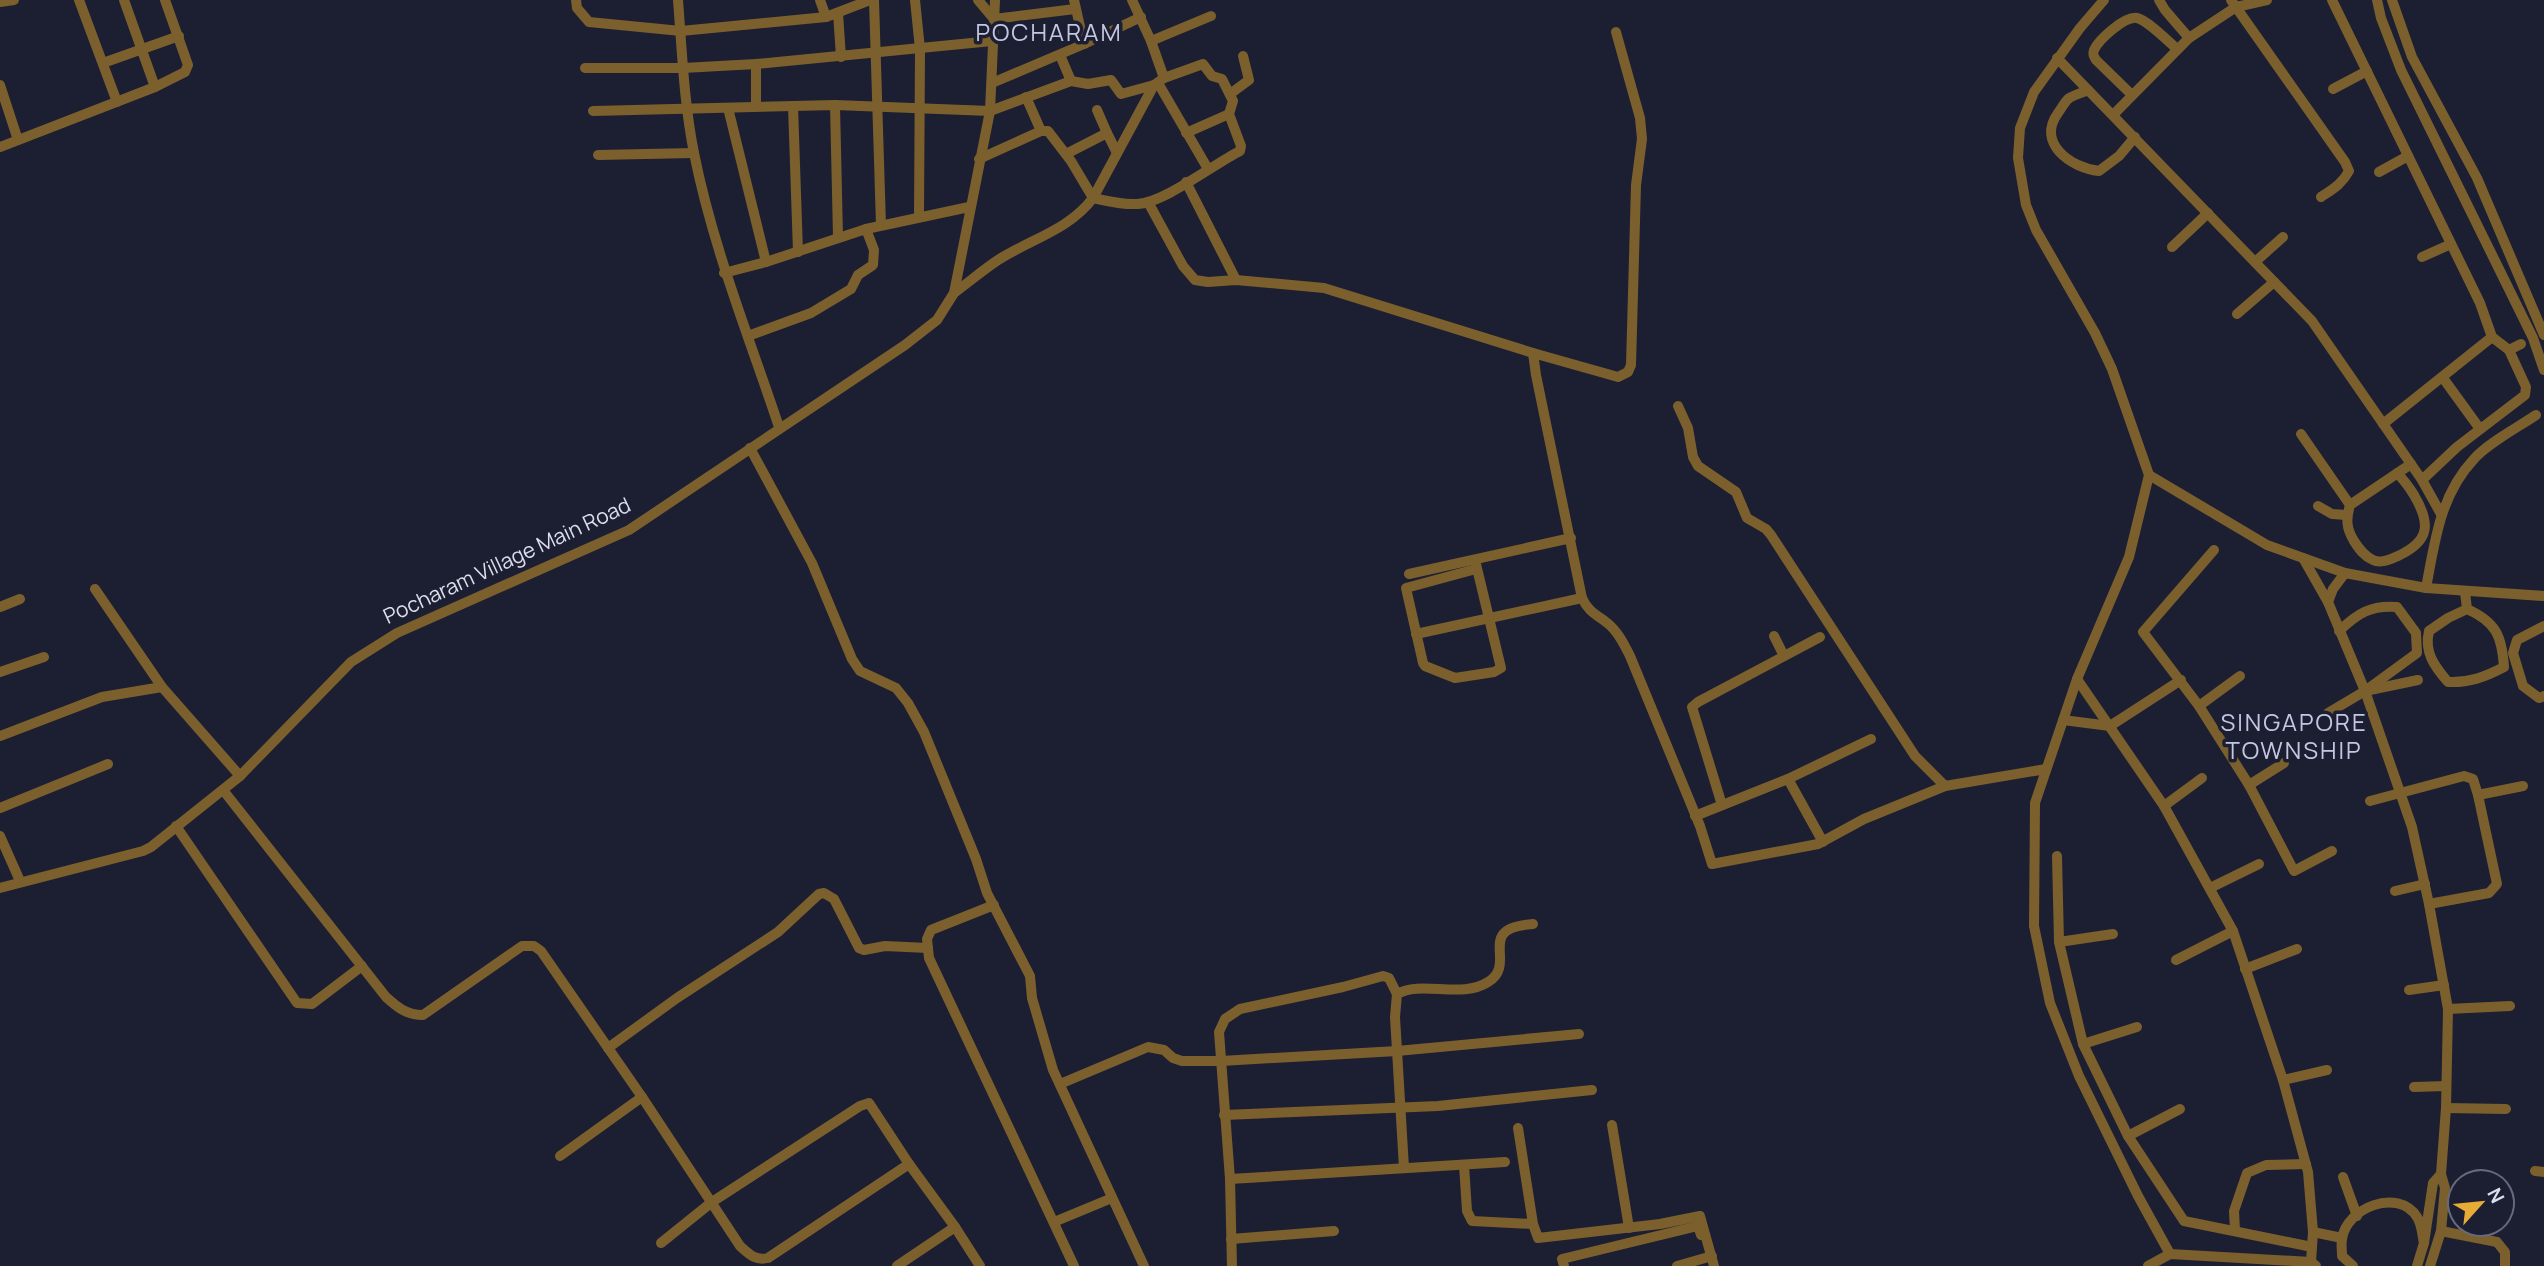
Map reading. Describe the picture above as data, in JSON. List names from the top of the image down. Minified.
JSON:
{"streets":{"street":["Pocharam Village Main Road"]},"districts":["POCHARAM","SINGAPORE TOWNSHIP"],"north":"top right"}
